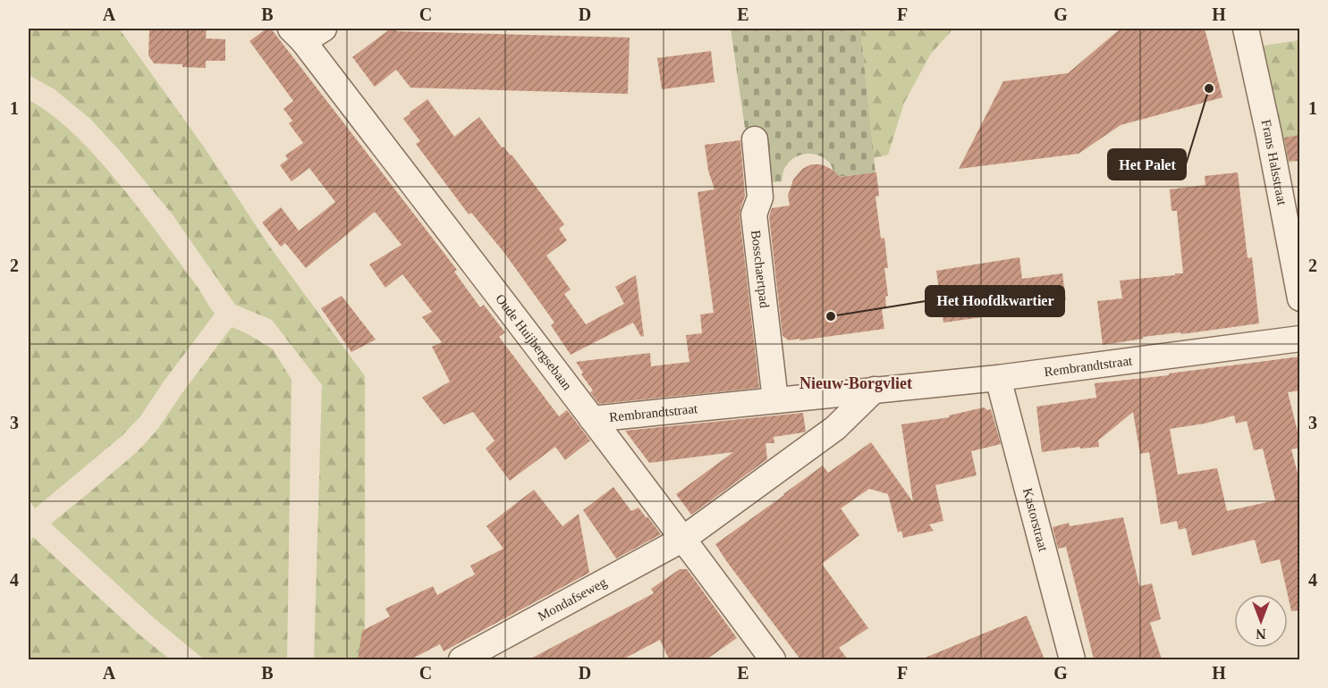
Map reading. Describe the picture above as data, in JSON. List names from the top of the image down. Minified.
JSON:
{"streets":{"street":["Frans Halsstraat","Bosschaertpad","Oude Huijbergsebaan","Rembrandtstraat","Kastorstraat","Mondafseweg"]},"crossings":[["Bosschaertpad","Rembrandtstraat"],["Oude Huijbergsebaan","Rembrandtstraat"],["Oude Huijbergsebaan","Mondafseweg"],["Rembrandtstraat","Kastorstraat"]],"districts":["Nieuw-Borgvliet"],"places":["Het Palet","Het Hoofdkwartier"],"north":"bottom","grid":{"columns":["A","B","C","D","E","F","G","H"],"rows":["1","2","3","4"]}}
